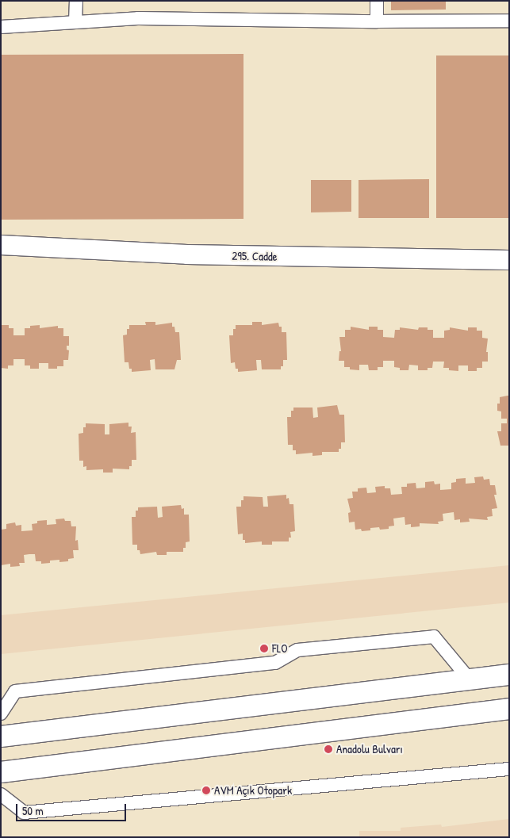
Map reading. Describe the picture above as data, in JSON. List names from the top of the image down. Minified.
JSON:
{"streets":{"street":["295. Cadde"]},"places":["FLO","Anadolu Bulvarı","AVM Açık Otopark"],"scale_bar":"50 m"}
